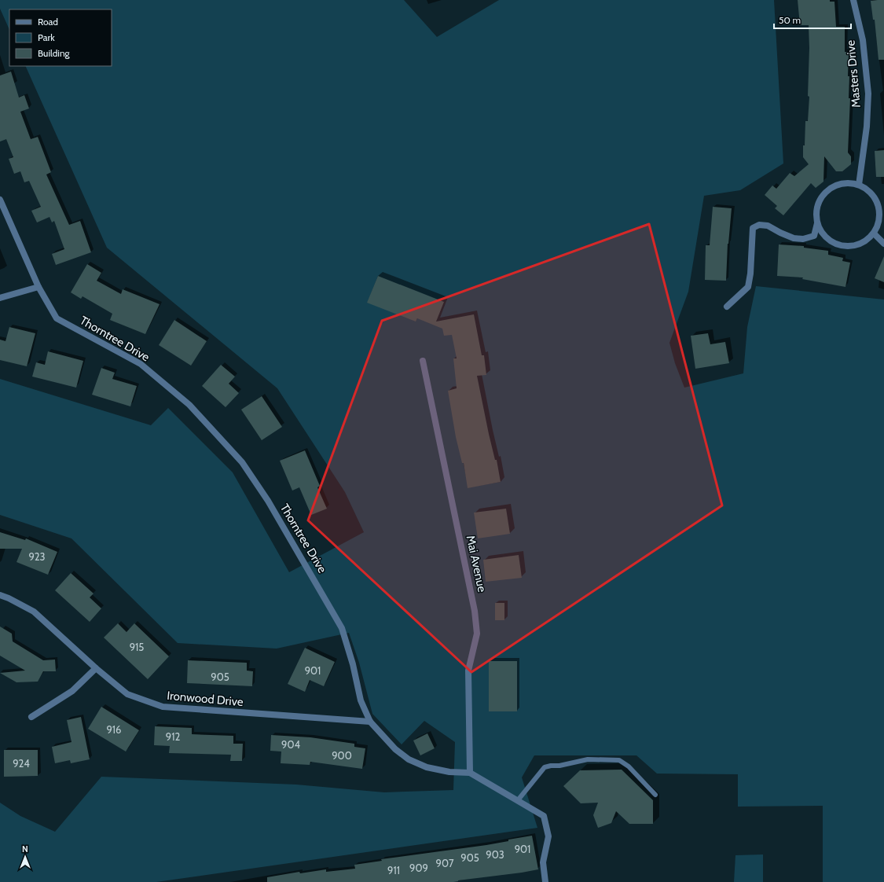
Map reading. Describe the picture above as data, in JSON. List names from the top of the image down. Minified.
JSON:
{"streets":{"street":["Masters Drive","Thorntree Drive","Mai Avenue","Ironwood Drive"]},"crossings":[["Thorntree Drive","Mai Avenue"],["Thorntree Drive","Ironwood Drive"]],"house_numbers":["923","915","901","905","916","912","904","900","924","901","903","905","907","909","911"],"legend":["Road","Park","Building"],"scale_bar":"50 m","north":"top"}
